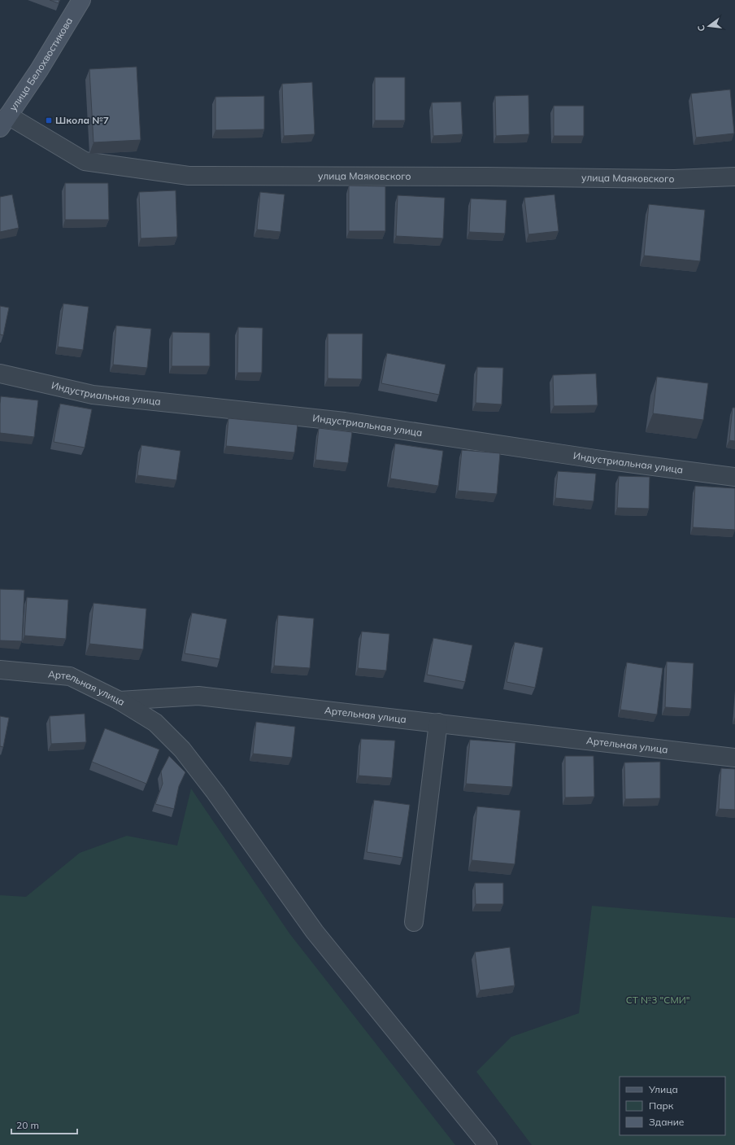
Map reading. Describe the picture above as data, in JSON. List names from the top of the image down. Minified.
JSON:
{"streets":{"main road":["улица Белохвостикова"],"street":["улица Маяковского","Индустриальная улица","Артельная улица"]},"crossings":[["улица Белохвостикова","улица Маяковского"]],"parks":["СТ №3 \"СМИ\""],"places":{"transit":["Школа №7"]},"legend":["Улица","Парк","Здание"],"scale_bar":"20 m","north":"left"}
